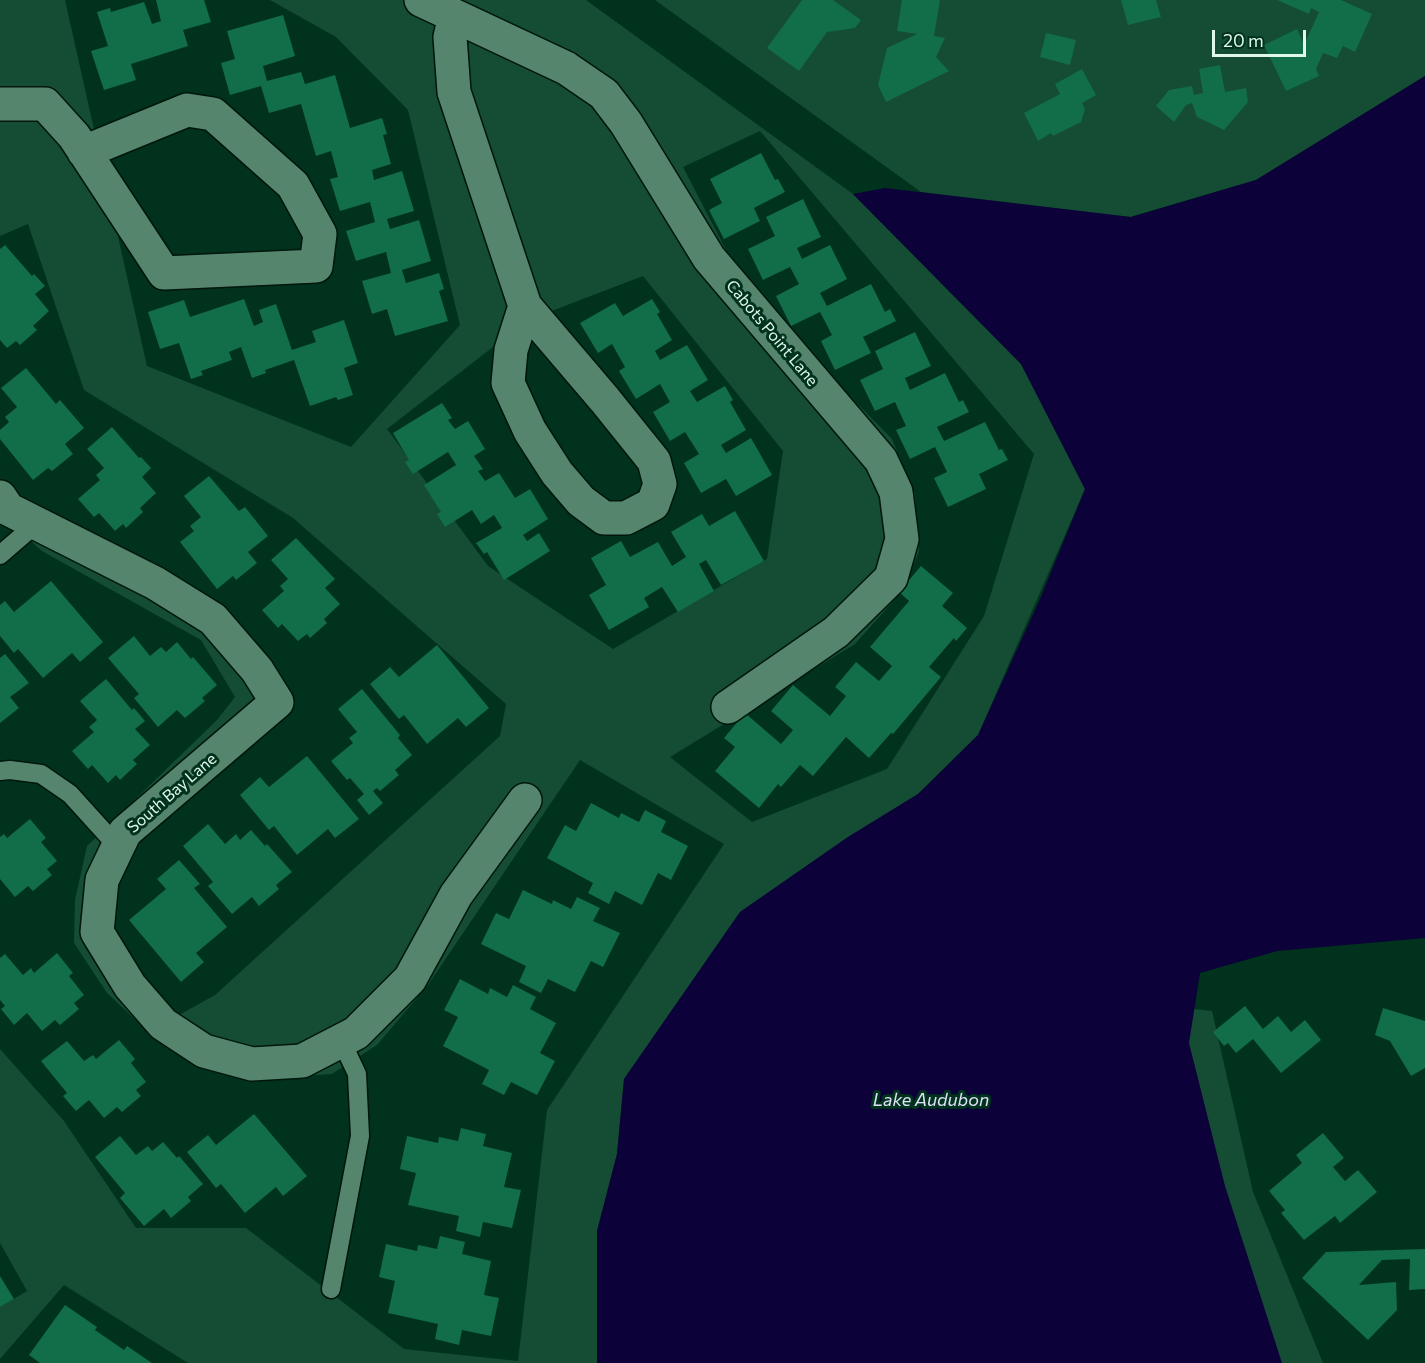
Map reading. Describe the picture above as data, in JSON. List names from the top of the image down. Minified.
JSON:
{"streets":{"street":["Cabots Point Lane","South Bay Lane"]},"water":["Lake Audubon"],"scale_bar":"20 m"}
